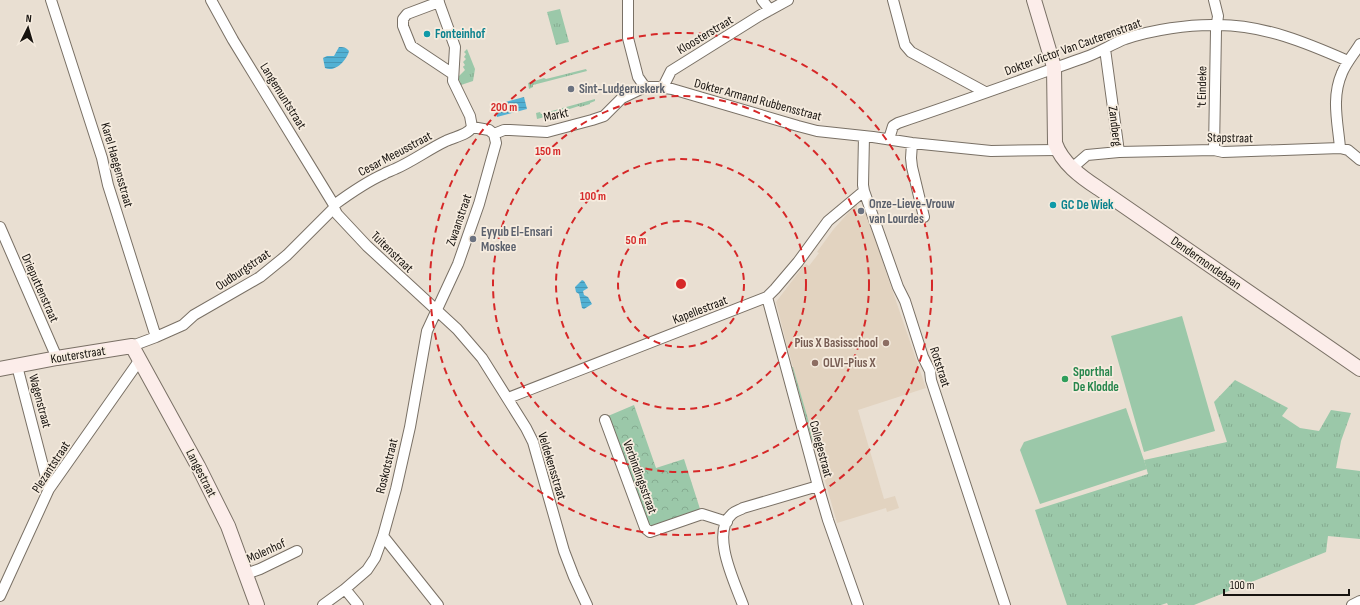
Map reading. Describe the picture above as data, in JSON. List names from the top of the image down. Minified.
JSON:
{"streets":{"street":["Kloosterstraat","Dokter Victor Van Cauterenstraat","'t Eindeke","Langemuntstraat","Dokter Armand Rubbensstraat","Markt","Zandberg","Stapstraat","Cesar Meeusstraat","Karel Haegensstraat","Zwaanstraat","Tuitenstraat","Dendermondebaan","Oudburgstraat","Drieputtenstraat","Kapellestraat","Kouterstraat","Rotstraat","Wagenstraat","Collegestraat","Roskotstraat","Veldekensstraat","Plezantstraat","Langestraat","Verbindingsstraat","Molenhof"]},"crossings":[["Kloosterstraat","Dokter Armand Rubbensstraat"],["Dokter Victor Van Cauterenstraat","'t Eindeke"],["Dokter Victor Van Cauterenstraat","Dokter Armand Rubbensstraat"],["Dokter Victor Van Cauterenstraat","Zandberg"],["'t Eindeke","Stapstraat"],["Langemuntstraat","Cesar Meeusstraat"],["Langemuntstraat","Tuitenstraat"],["Langemuntstraat","Oudburgstraat"],["Dokter Armand Rubbensstraat","Markt"],["Dokter Armand Rubbensstraat","Dendermondebaan"],["Dokter Armand Rubbensstraat","Rotstraat"],["Markt","Zwaanstraat"],["Zandberg","Stapstraat"],["Zandberg","Dendermondebaan"],["Cesar Meeusstraat","Tuitenstraat"],["Cesar Meeusstraat","Oudburgstraat"],["Karel Haegensstraat","Oudburgstraat"],["Karel Haegensstraat","Kouterstraat"],["Zwaanstraat","Tuitenstraat"],["Zwaanstraat","Roskotstraat"],["Zwaanstraat","Veldekensstraat"],["Tuitenstraat","Oudburgstraat"],["Tuitenstraat","Roskotstraat"],["Tuitenstraat","Veldekensstraat"],["Oudburgstraat","Kouterstraat"],["Drieputtenstraat","Kouterstraat"],["Kapellestraat","Rotstraat"],["Kapellestraat","Collegestraat"],["Kapellestraat","Veldekensstraat"],["Kouterstraat","Wagenstraat"],["Kouterstraat","Langestraat"],["Wagenstraat","Plezantstraat"],["Roskotstraat","Veldekensstraat"],["Plezantstraat","Langestraat"],["Langestraat","Molenhof"]],"places":["Fonteinhof","Sint-Ludgeruskerk","GC De Wiek","Onze-Lieve-Vrouw van Lourdes","Eyyub El-Ensari Moskee","Pius X Basisschool","OLVI-Pius X","Sporthal De Klodde"],"scale_bar":"100 m","north":"top","rings":["200 m","150 m","100 m","50 m"]}
